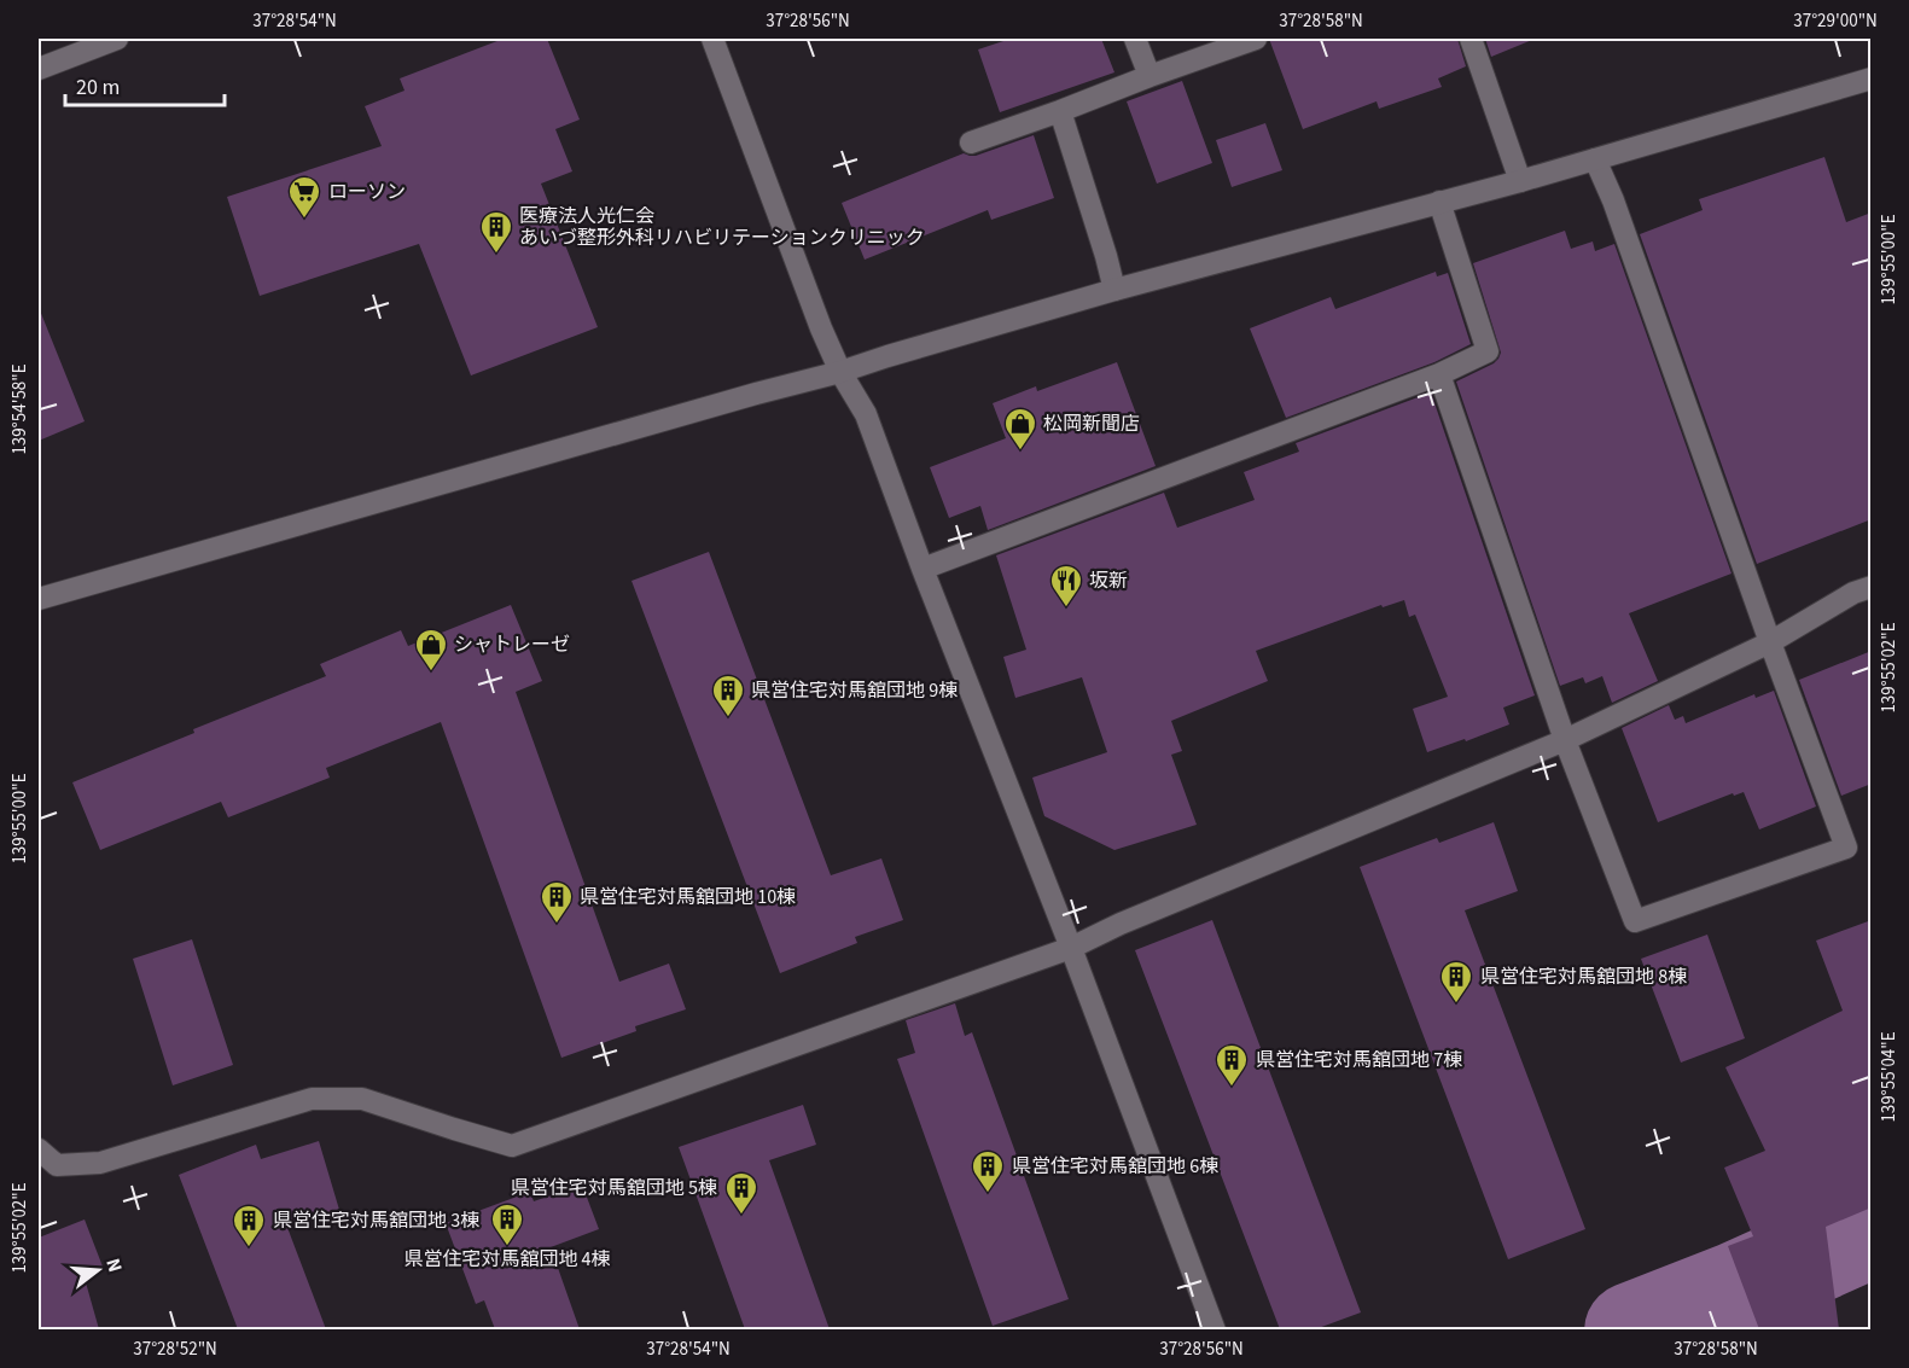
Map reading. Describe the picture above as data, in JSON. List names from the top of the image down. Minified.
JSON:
{"places":{"supermarket":["ローソン"],"building":["医療法人光仁会 あいづ整形外科リハビリテーションクリニック","県営住宅対馬舘団地 9棟","県営住宅対馬舘団地 10棟","県営住宅対馬舘団地 8棟","県営住宅対馬舘団地 7棟","県営住宅対馬舘団地 6棟","県営住宅対馬舘団地 5棟","県営住宅対馬舘団地 4棟","県営住宅対馬舘団地 3棟"],"shop":["松岡新聞店","シャトレーゼ"],"restaurant":["坂新"]},"scale_bar":"20 m","north":"right","coordinates":["37°28'54\"N","37°28'56\"N","37°28'58\"N","37°29'00\"N","139°55'00\"E","139°54'58\"E","139°55'02\"E","139°55'04\"E","37°28'52\"N"]}
